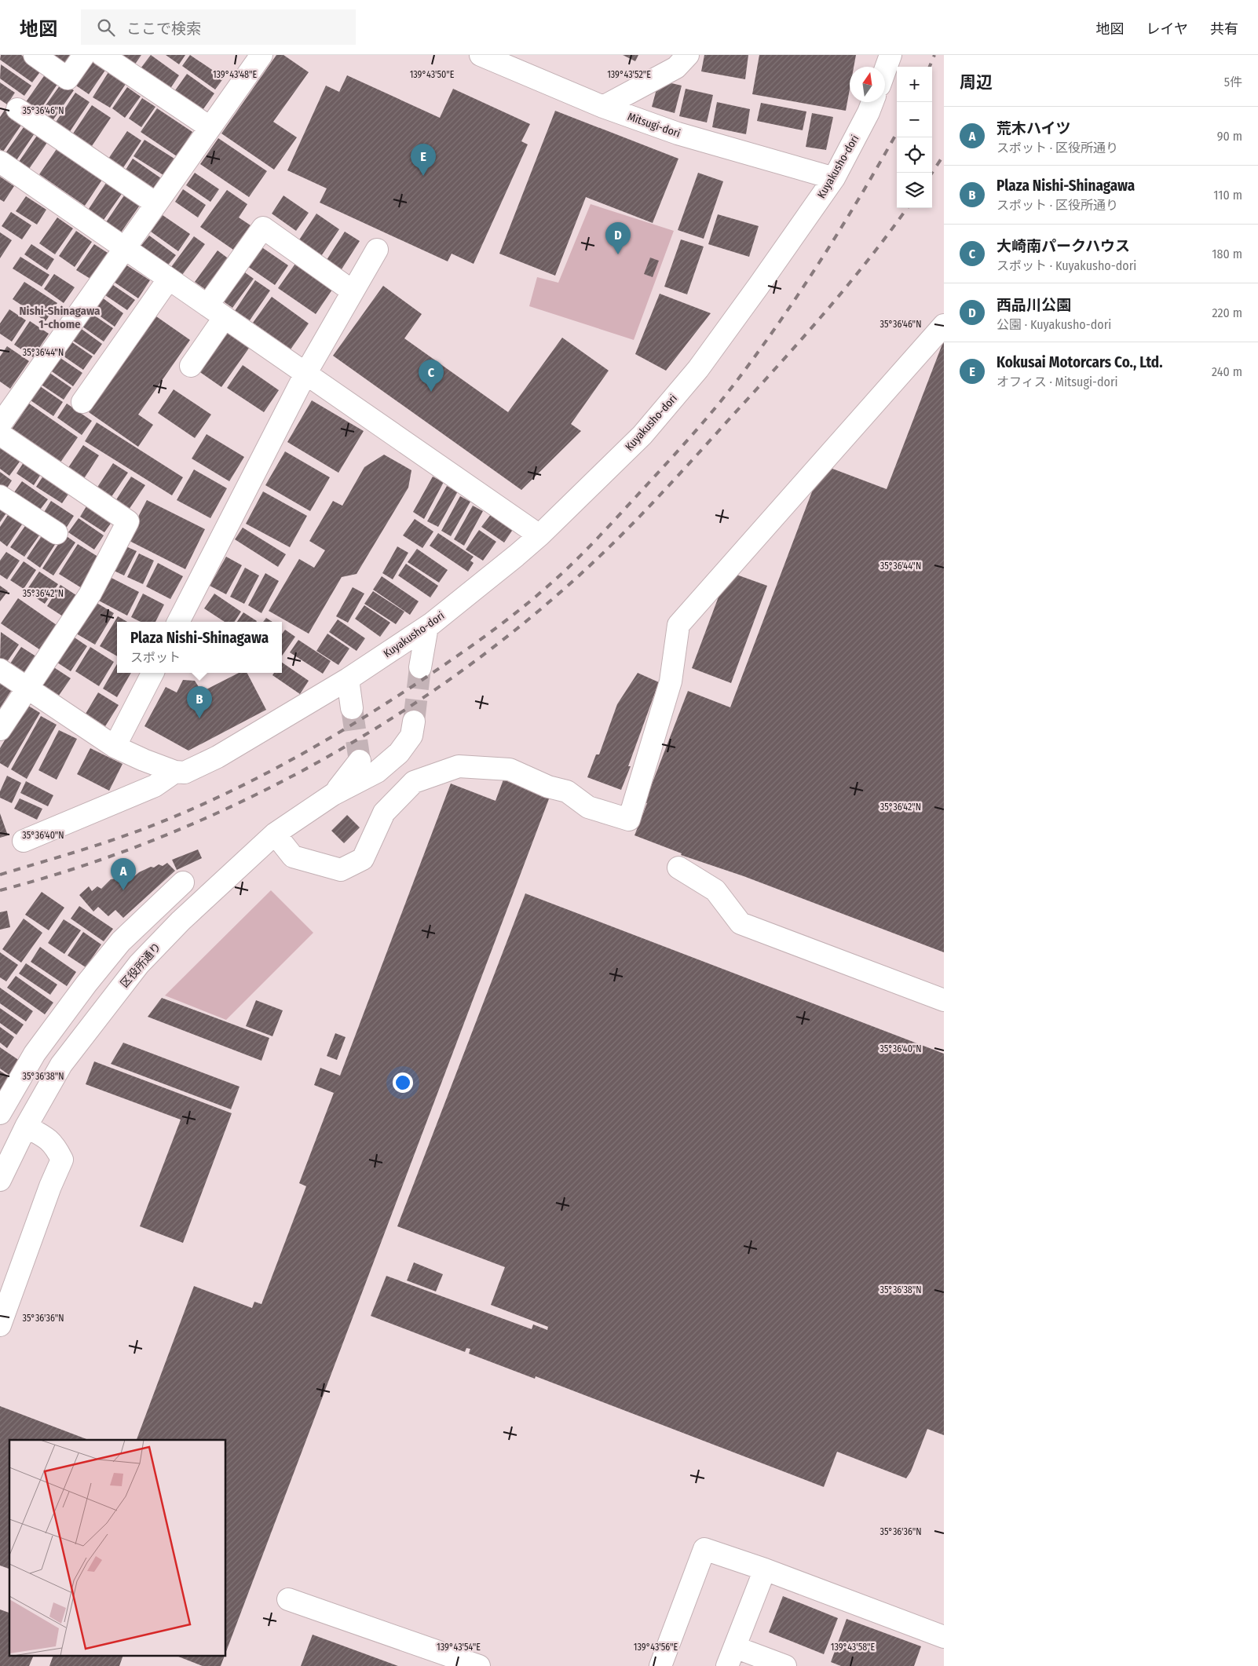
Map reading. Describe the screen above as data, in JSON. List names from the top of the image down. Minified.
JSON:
{"streets":{"street":["Mitsugi-dori","Kuyakusho-dori","区役所通り"]},"crossings":[["Mitsugi-dori","Kuyakusho-dori"]],"districts":["Nishi-Shinagawa 1-chome"],"north":"top","page":{"header":"地図","search":"ここで検索","nav":["地図","レイヤ","共有"],"heading":["周辺","5件"],"map_buttons":["+","−"],"list":[{"mark":"A","name":"荒木ハイツ","note":"スポット · 区役所通り","value":"90 m"},{"mark":"B","name":"Plaza Nishi-Shinagawa","note":"スポット · 区役所通り","value":"110 m"},{"mark":"C","name":"大崎南パークハウス","note":"スポット · Kuyakusho-dori","value":"180 m"},{"mark":"D","name":"西品川公園","note":"公園 · Kuyakusho-dori","value":"220 m"},{"mark":"E","name":"Kokusai Motorcars Co., Ltd.","note":"オフィス · Mitsugi-dori","value":"240 m"}],"pins":["E","D","C","B","A"],"popup":["Plaza Nishi-Shinagawa","スポット"]},"coordinates":["139°43'48\"E","139°43'50\"E","139°43'52\"E","35°36'46\"N","35°36'44\"N","35°36'42\"N","35°36'40\"N","35°36'38\"N","35°36'36\"N","139°43'54\"E","139°43'56\"E","139°43'58\"E"]}
